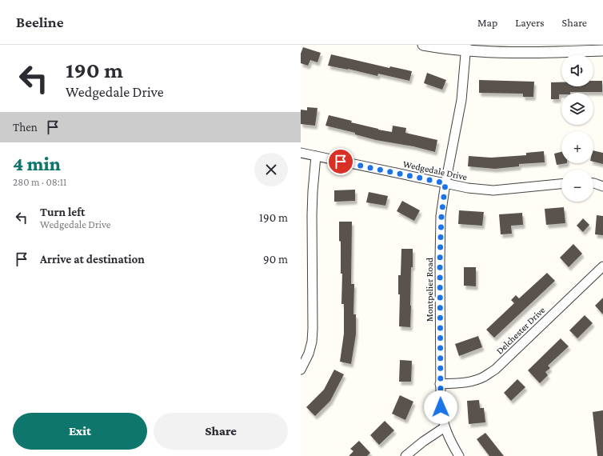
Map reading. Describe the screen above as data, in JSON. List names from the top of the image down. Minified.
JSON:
{"streets":{"street":["Wedgedale Drive","Montpelier Road","Delchester Drive"]},"crossings":[["Wedgedale Drive","Montpelier Road"],["Montpelier Road","Delchester Drive"]],"page":{"header":"Beeline","nav":["Map","Layers","Share"],"turn":["190 m","Wedgedale Drive"],"map_buttons":["+","−"],"then":"Then","heading":["4 min","280 m · 08:11"],"list":[{"name":"Turn left","note":"Wedgedale Drive","value":"190 m"},{"name":"Arrive at destination","value":"90 m"}],"buttons":["Exit","Share"]}}
